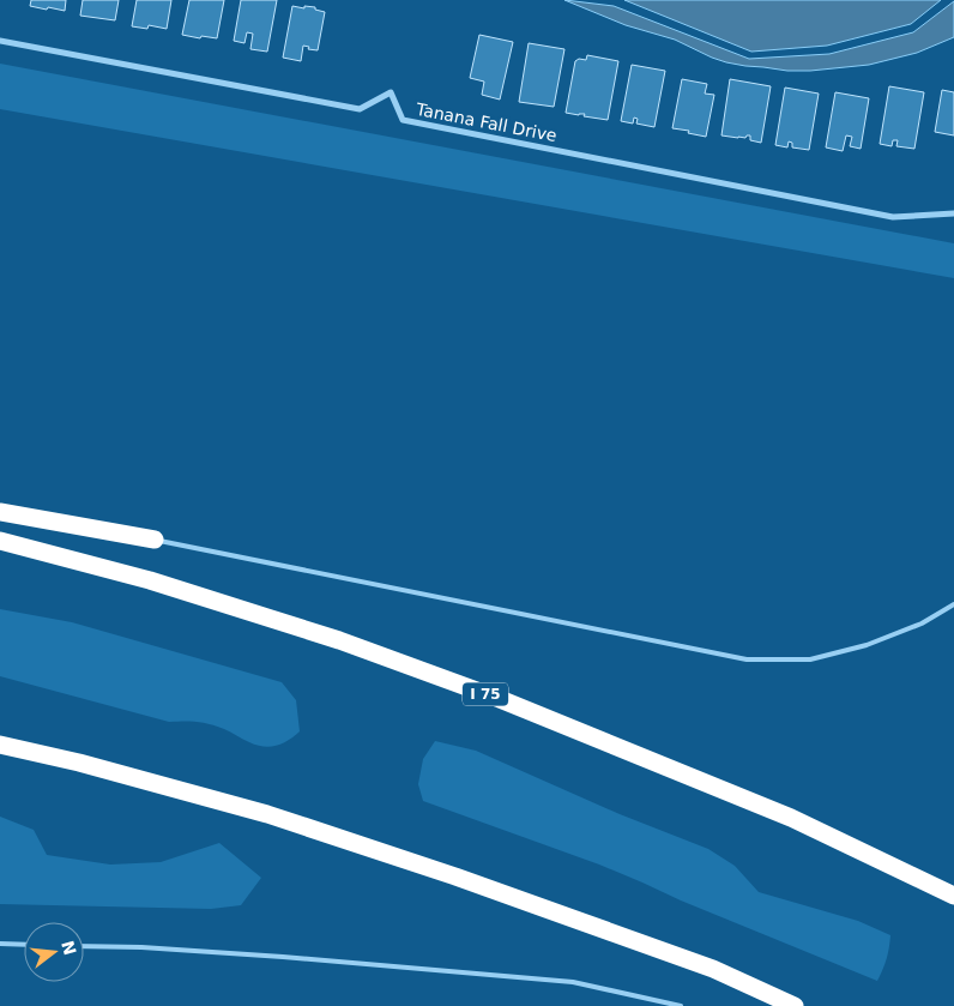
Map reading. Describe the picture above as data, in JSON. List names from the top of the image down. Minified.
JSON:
{"streets":{"highway":["I 75"],"street":["Tanana Fall Drive"]},"north":"right"}
